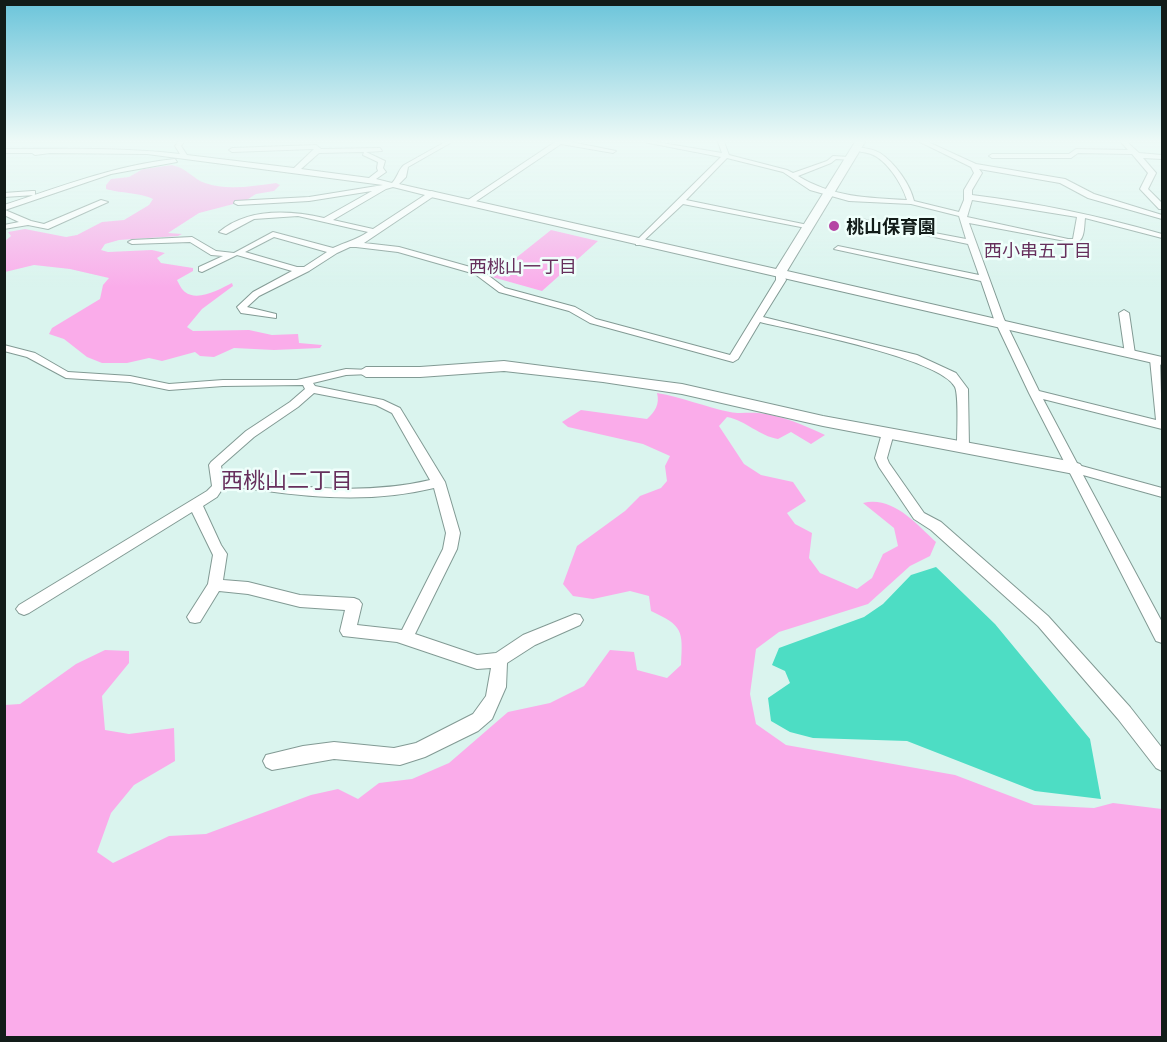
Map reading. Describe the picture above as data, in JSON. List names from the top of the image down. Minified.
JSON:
{"districts":["西小串五丁目","西桃山一丁目","西桃山二丁目"],"places":["桃山保育園"]}
